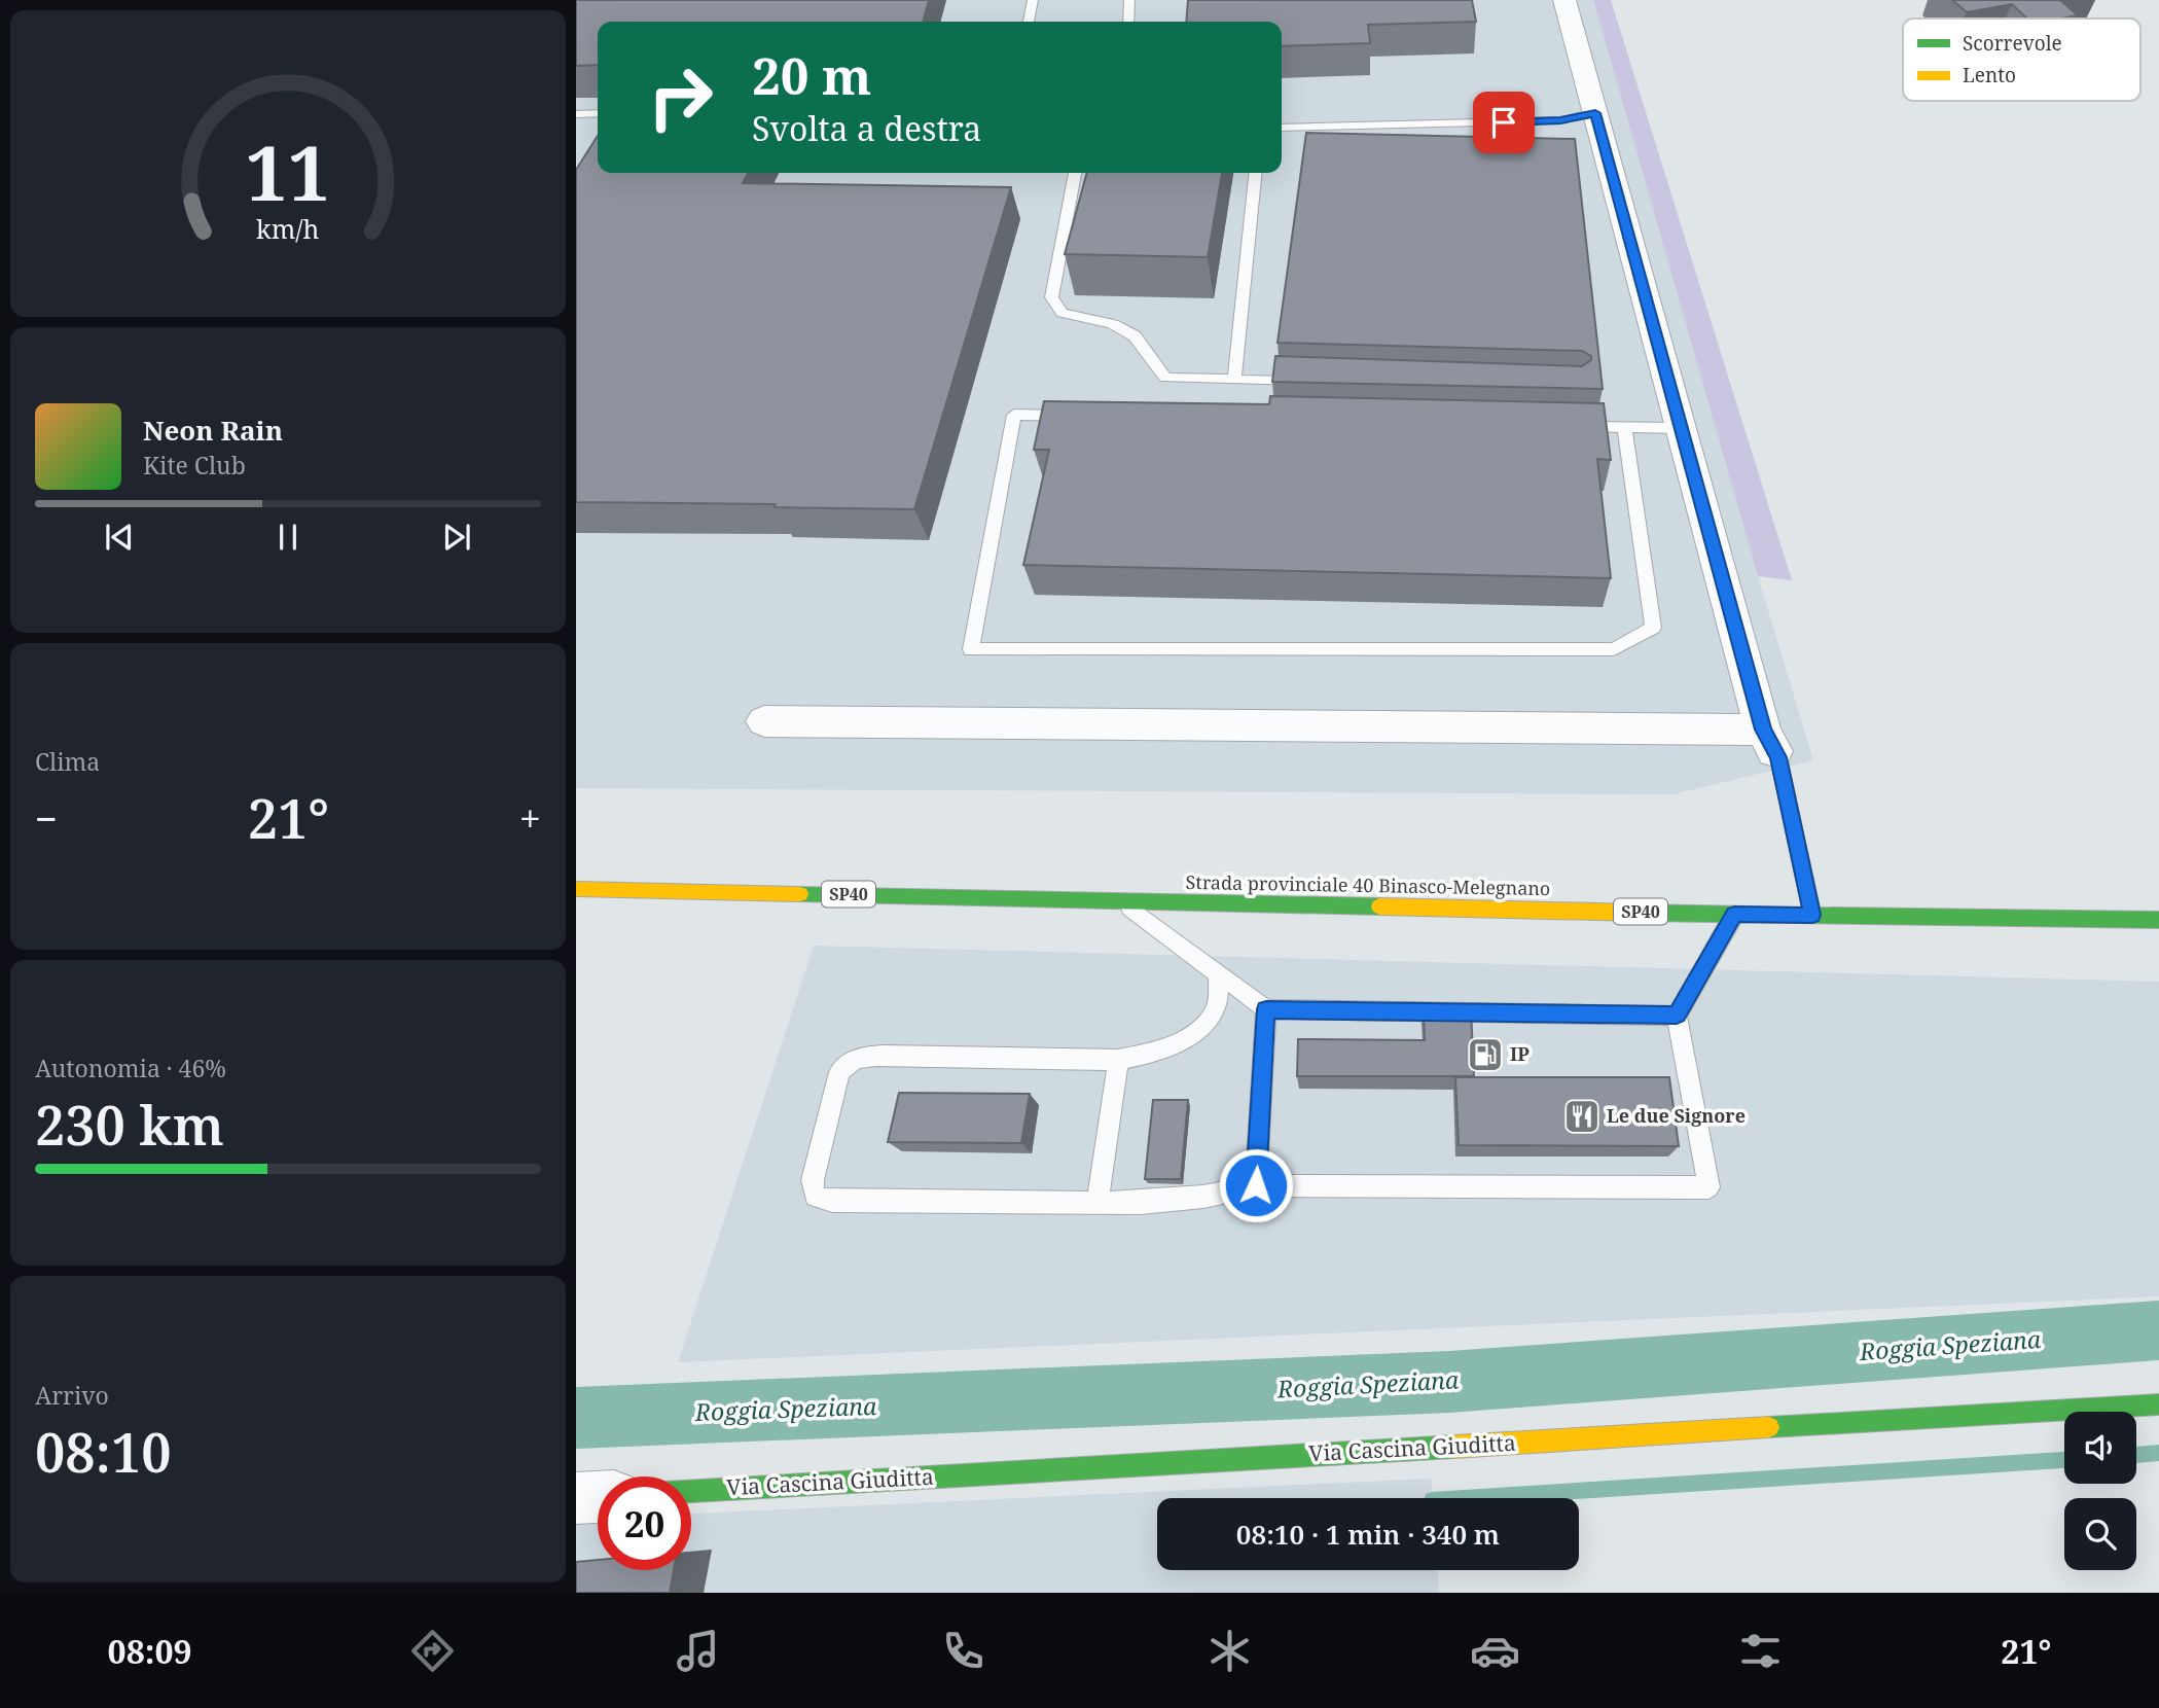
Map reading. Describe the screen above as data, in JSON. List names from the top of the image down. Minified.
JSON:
{"streets":{"main road":["Strada provinciale 40 Binasco-Melegnano","SP40","Via Cascina Giuditta"]},"water":["Roggia Speziana"],"places":{"fuel station":["IP"],"restaurant":["Le due Signore"]},"legend":["Scorrevole","Lento"],"page":{"turn":["20 m","Svolta a destra"],"song":["Neon Rain","Kite Club"],"tile":["Clima",["Autonomia · 46%","230 km"],["Arrivo","08:10"]],"heat":["−","21°","+"],"limit":"20","trip":"08:10 · 1 min · 340 m","tabs":["08:09","21°"],"gauge":["11","km/h"]}}
